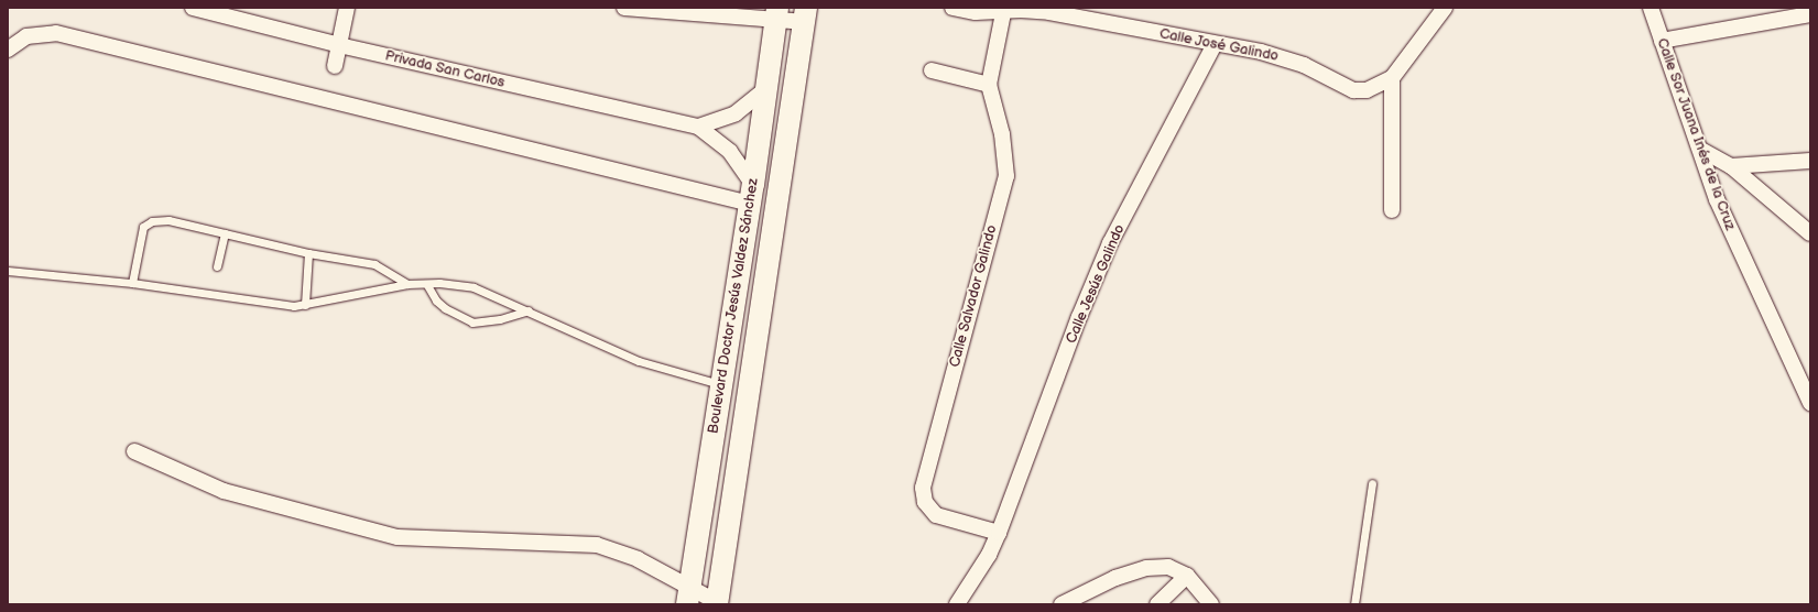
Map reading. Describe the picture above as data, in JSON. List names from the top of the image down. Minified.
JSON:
{"streets":{"main road":["Boulevard Doctor Jesús Valdez Sánchez"],"street":["Calle José Galindo","Privada San Carlos","Calle Sor Juana Inés de la Cruz","Calle Jesús Galindo","Calle Salvador Galindo"]},"crossings":[["Calle José Galindo","Calle Jesús Galindo"],["Calle José Galindo","Calle Salvador Galindo"],["Privada San Carlos","Boulevard Doctor Jesús Valdez Sánchez"],["Calle Jesús Galindo","Calle Salvador Galindo"]]}
